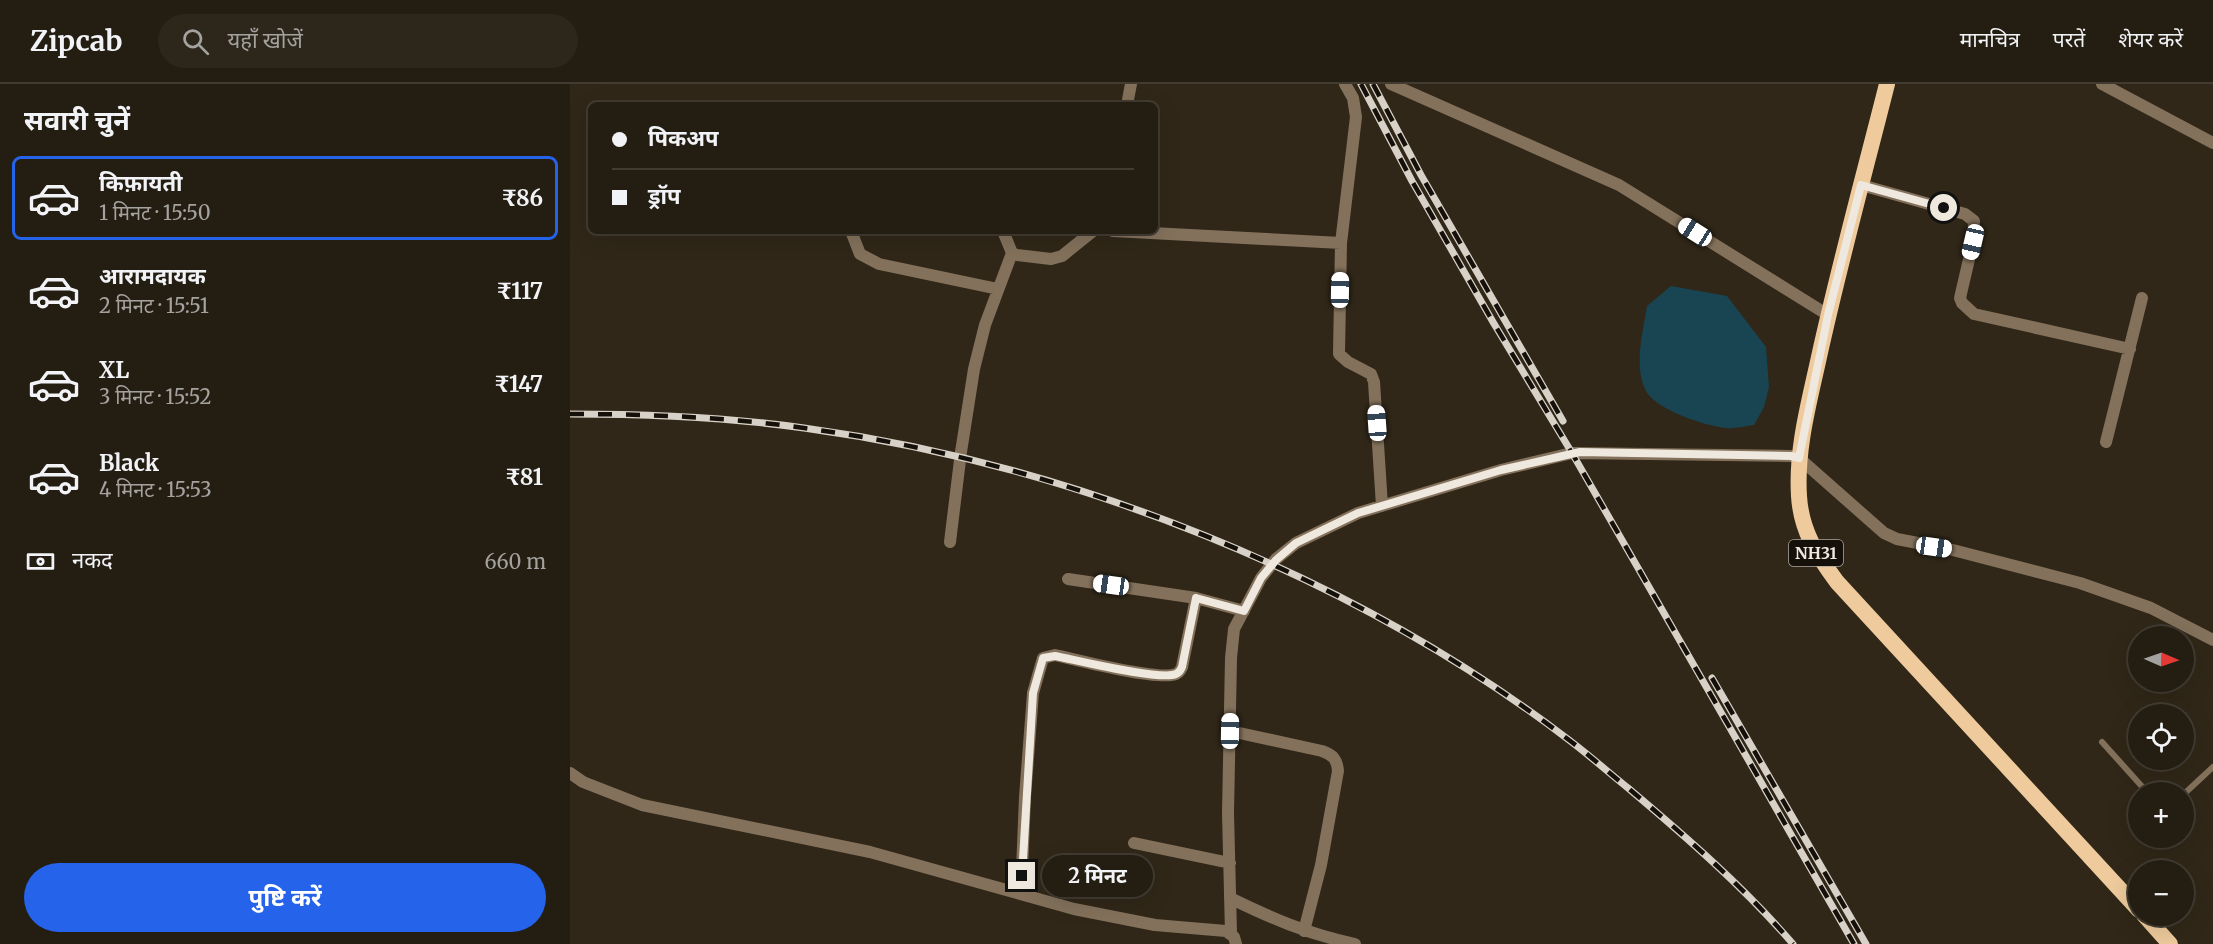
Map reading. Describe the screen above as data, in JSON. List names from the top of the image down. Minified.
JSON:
{"streets":{"highway":["NH31"]},"north":"right","page":{"header":"Zipcab","search":"यहाँ खोजें","nav":["मानचित्र","परतें","शेयर करें"],"heading":"सवारी चुनें","banner":["पिकअप","ड्रॉप"],"list":[{"name":"किफ़ायती","note":"1 मिनट · 15:50","value":"₹86"},{"name":"आरामदायक","note":"2 मिनट · 15:51","value":"₹117"},{"name":"XL","note":"3 मिनट · 15:52","value":"₹147"},{"name":"Black","note":"4 मिनट · 15:53","value":"₹81"}],"pay":["नकद","660 m"],"map_buttons":["+","−"],"buttons":"पुष्टि करें","bubble":"2 मिनट"}}
